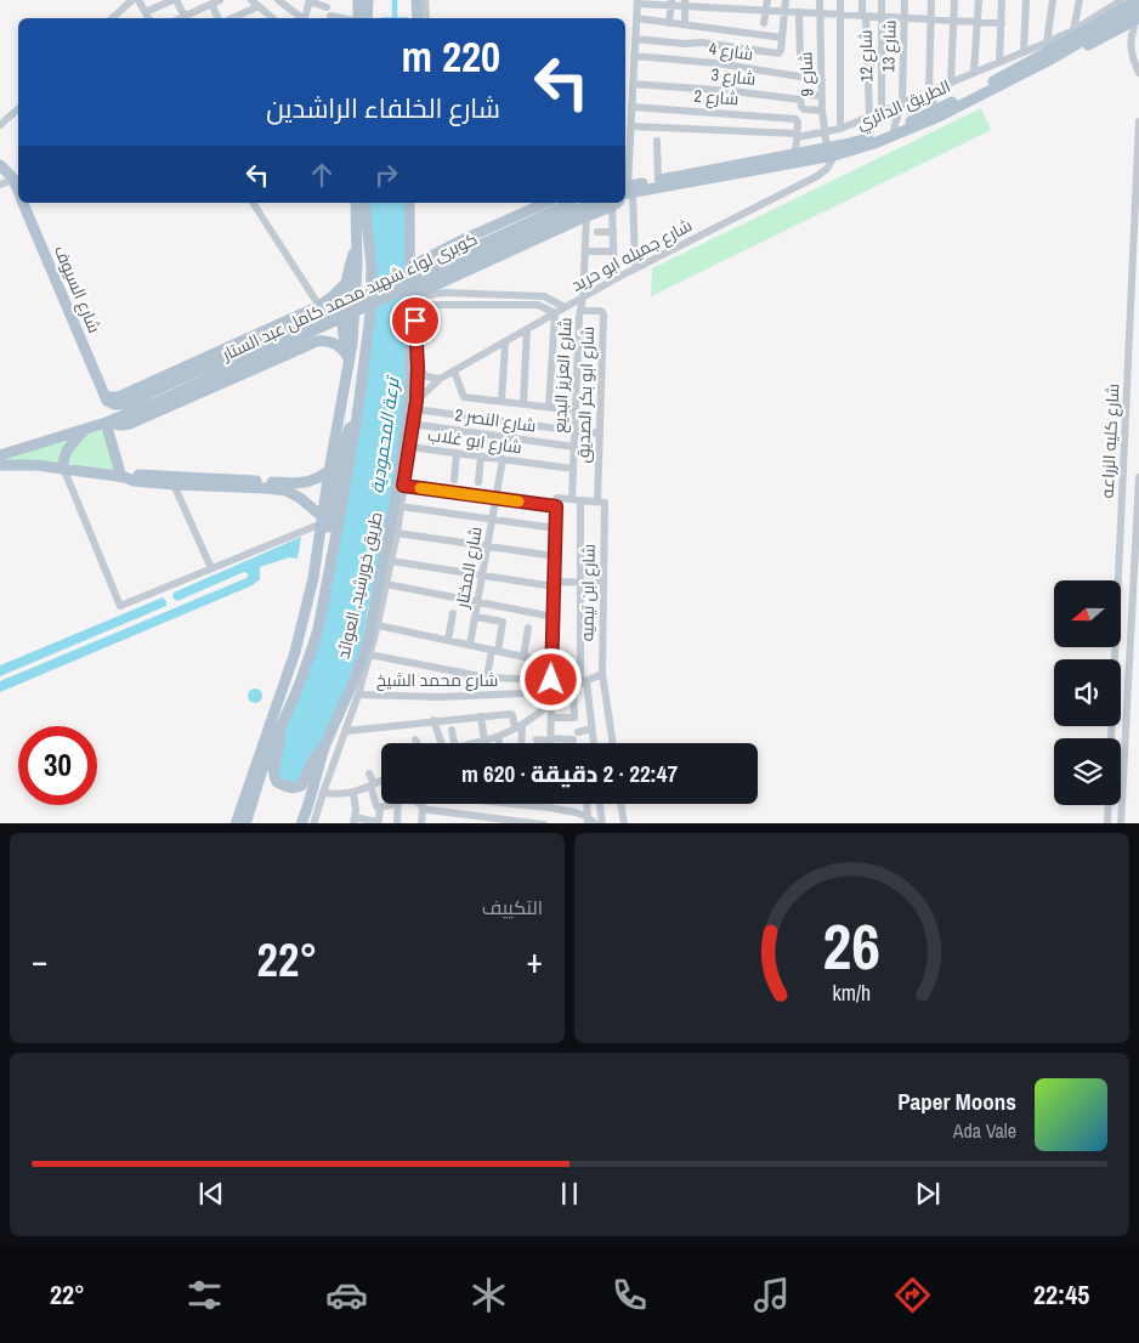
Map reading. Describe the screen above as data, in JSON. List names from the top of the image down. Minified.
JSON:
{"streets":{"main road":["الطريق الدائري","شارع السيوف","كوبرى لواء شهيد محمد كامل عبد الستار","طريق خورشيد, العوائد"],"street":["شارع 13","شارع 4","شارع 12","شارع 9","شارع 3","شارع 2","شارع جميله ابو حريد","شارع العزيز البديع","شارع ابو بكر الصديق","شارع النصر 2","شارع ابو غلاب","شارع كليه الزراعه","شارع المختار","شارع ابن تيميه","شارع محمد الشيخ"]},"crossings":[["شارع 13","الطريق الدائري"],["شارع 4","شارع 9"],["شارع 9","شارع 3"],["شارع 9","الطريق الدائري"],["شارع 9","شارع جميله ابو حريد"],["الطريق الدائري","شارع جميله ابو حريد"],["شارع جميله ابو حريد","شارع العزيز البديع"],["شارع السيوف","كوبرى لواء شهيد محمد كامل عبد الستار"],["شارع العزيز البديع","شارع ابو بكر الصديق"],["شارع العزيز البديع","شارع النصر 2"],["شارع العزيز البديع","شارع ابو غلاب"],["شارع ابو بكر الصديق","شارع ابن تيميه"],["شارع ابو غلاب","شارع المختار"]],"water":["ترعة المحمودية"],"north":"left","page":{"turn":["220 m","شارع الخلفاء الراشدين"],"limit":"30","trip":"22:47 · 2 دقيقة · 620 m","tile":"التكييف","heat":["−","22°","+"],"song":["Paper Moons","Ada Vale"],"tabs":["22:45","22°"],"gauge":["26","km/h"]}}
